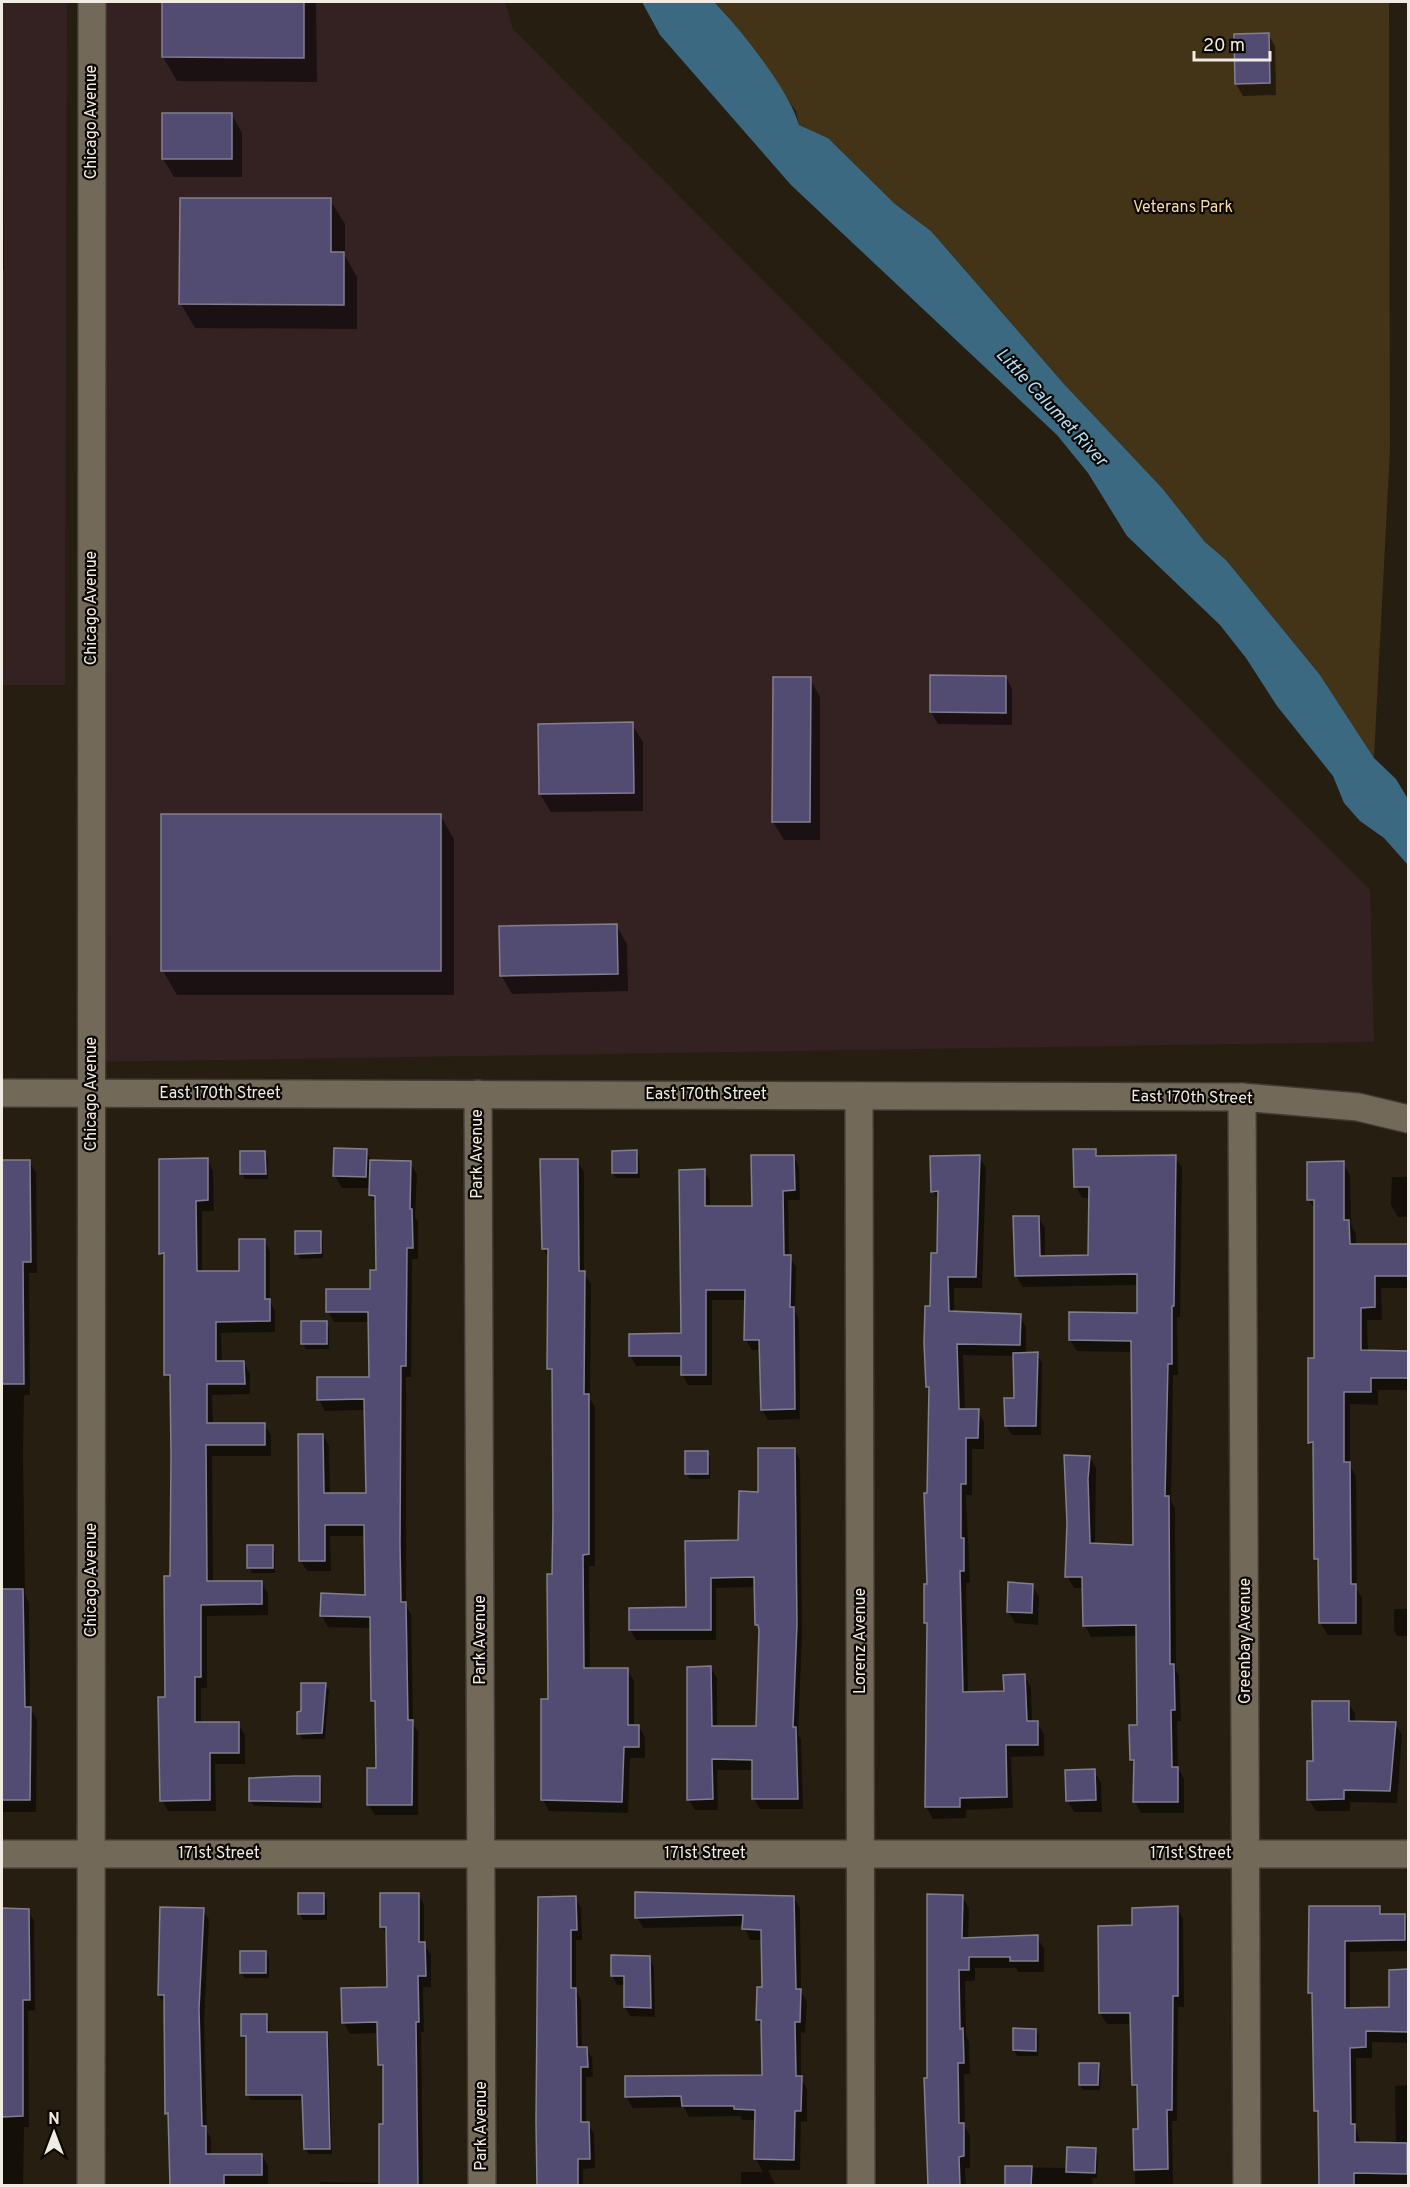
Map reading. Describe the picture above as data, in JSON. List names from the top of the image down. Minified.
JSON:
{"streets":{"street":["Chicago Avenue","East 170th Street","Park Avenue","Lorenz Avenue","Greenbay Avenue","171st Street"]},"crossings":[["Chicago Avenue","East 170th Street"],["Chicago Avenue","171st Street"],["East 170th Street","Park Avenue"],["East 170th Street","Lorenz Avenue"],["East 170th Street","Greenbay Avenue"],["Park Avenue","171st Street"],["Lorenz Avenue","171st Street"],["Greenbay Avenue","171st Street"]],"water":["Little Calumet River"],"parks":["Veterans Park"],"scale_bar":"20 m","north":"top"}
